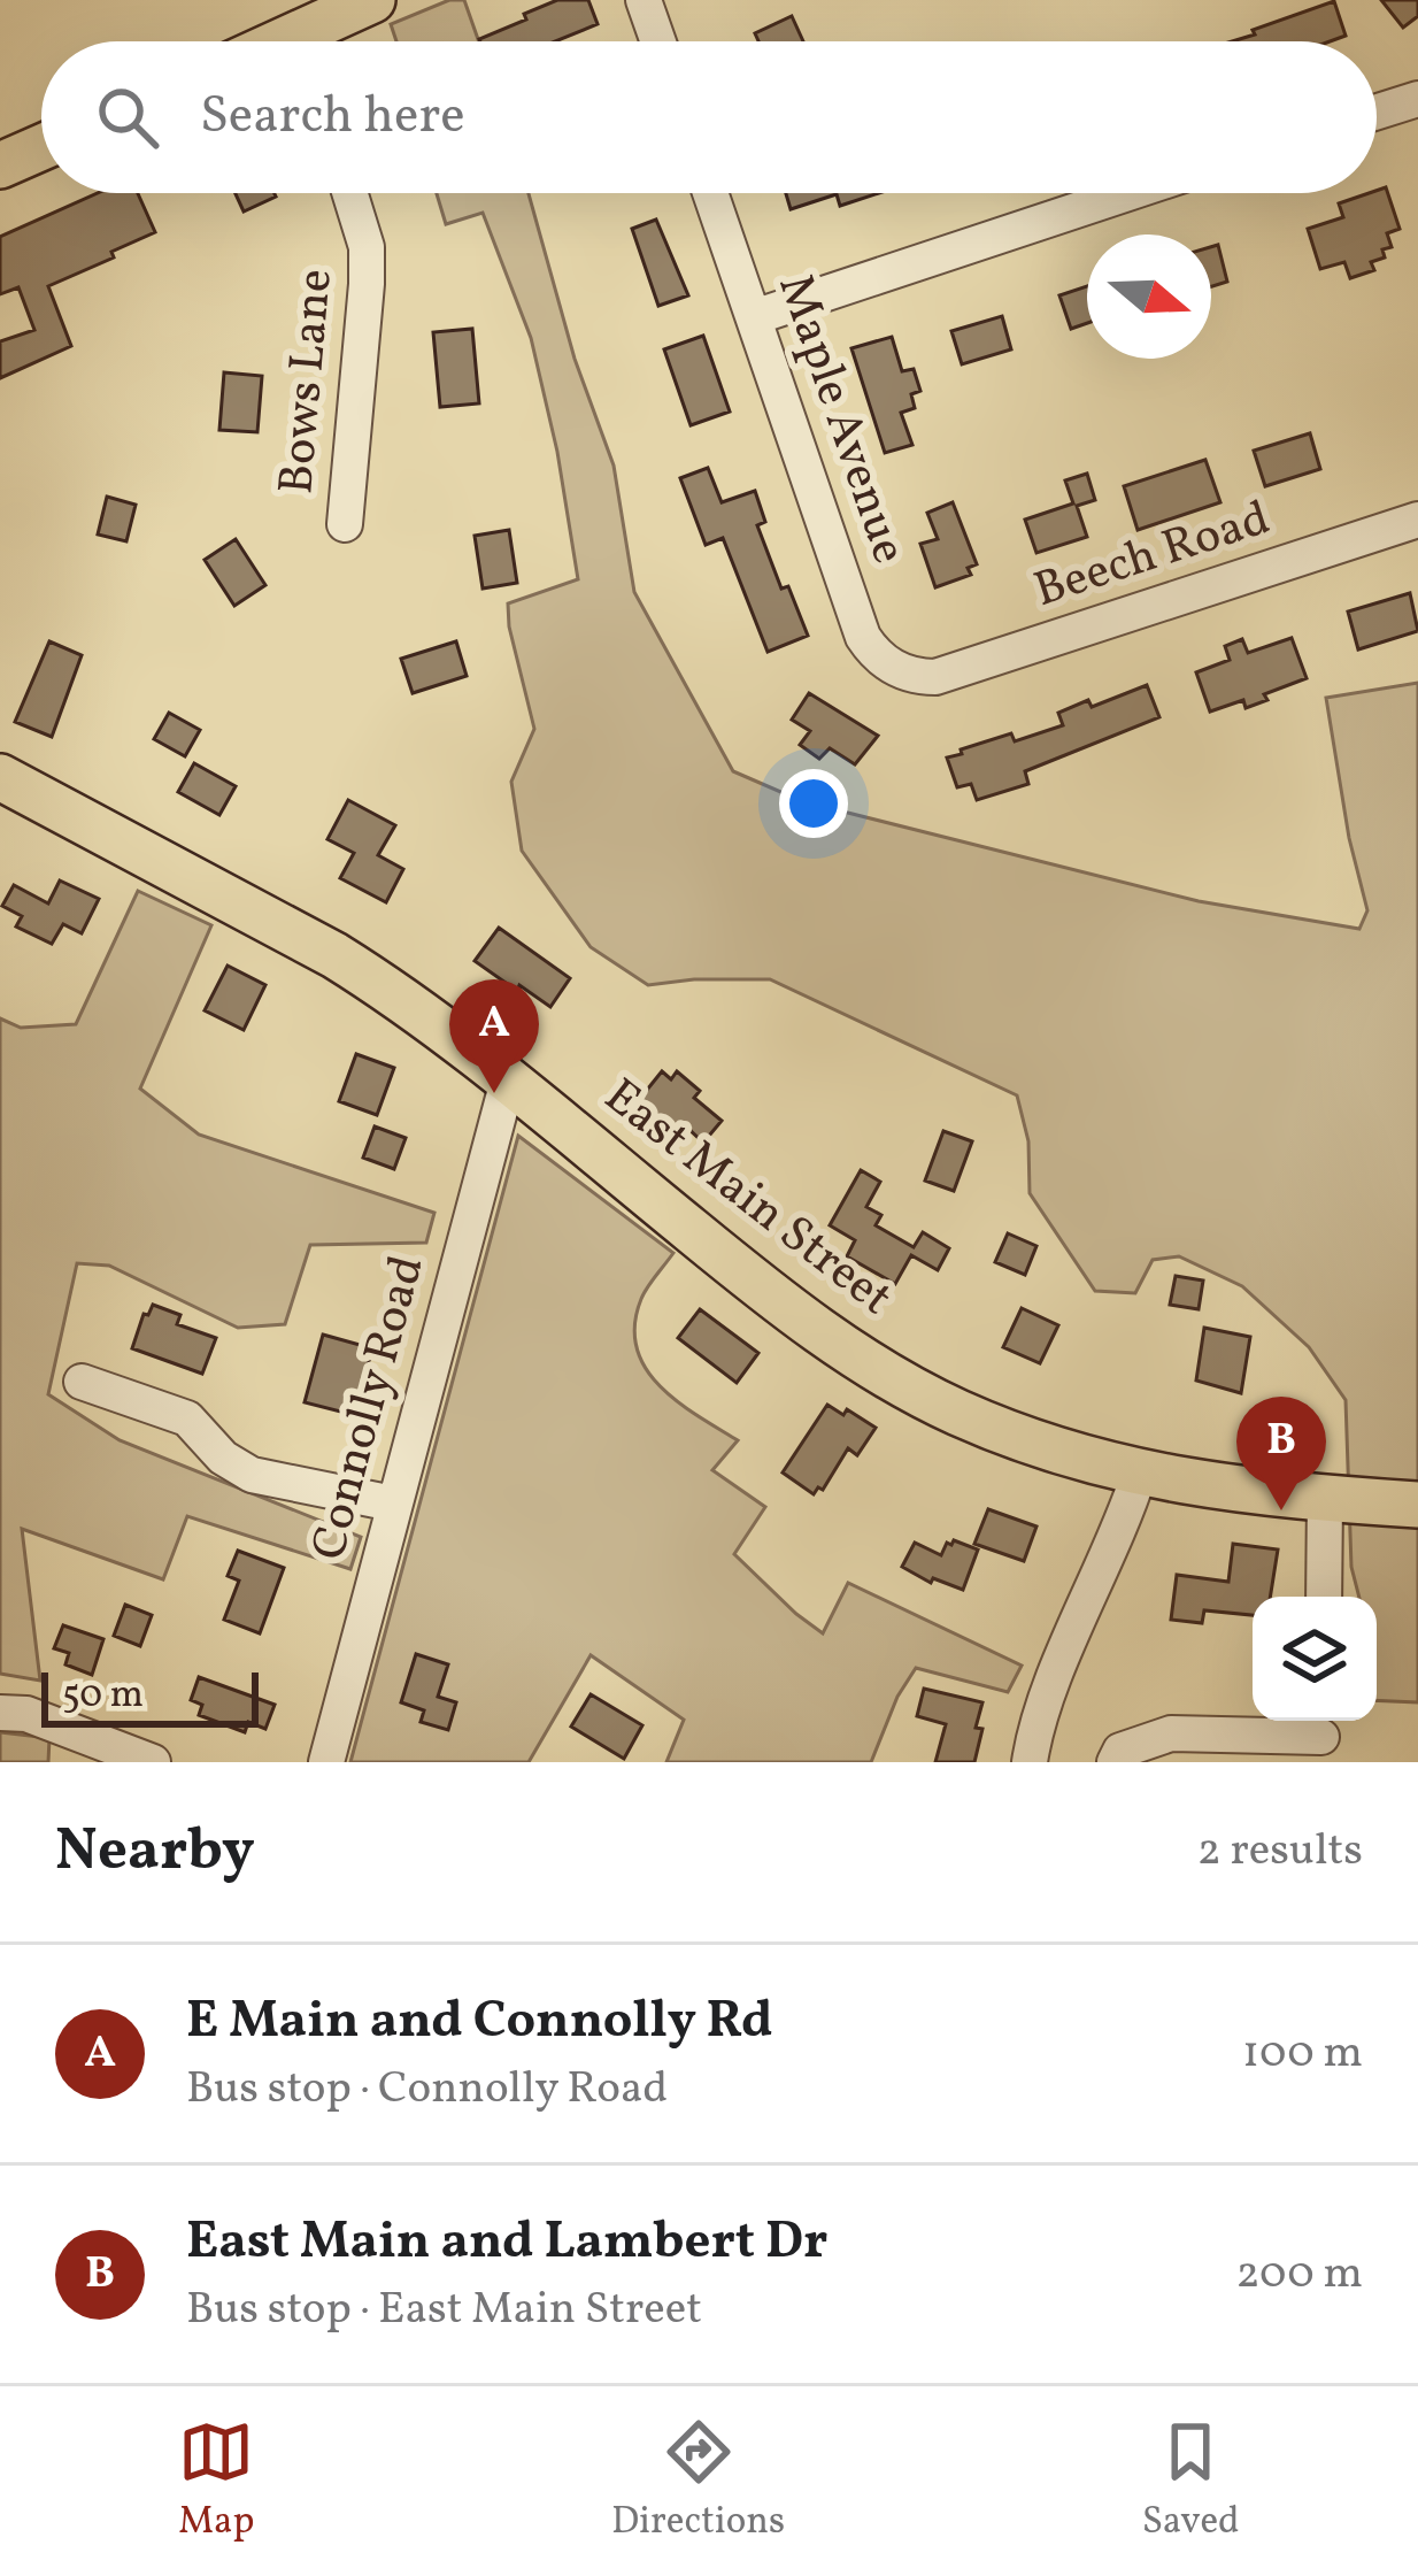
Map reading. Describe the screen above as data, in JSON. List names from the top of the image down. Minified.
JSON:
{"streets":{"main road":["East Main Street"],"street":["Bows Lane","Maple Avenue","Beech Road","Connolly Road"]},"crossings":[["Maple Avenue","Beech Road"],["East Main Street","Connolly Road"]],"scale_bar":"50 m","north":"right","page":{"search":"Search here","pins":["A","B"],"scale":"50 m","heading":["Nearby","2 results"],"list":[{"mark":"A","name":"E Main and Connolly Rd","note":"Bus stop · Connolly Road","value":"100 m"},{"mark":"B","name":"East Main and Lambert Dr","note":"Bus stop · East Main Street","value":"200 m"}],"nav":["Map","Directions","Saved"]}}
